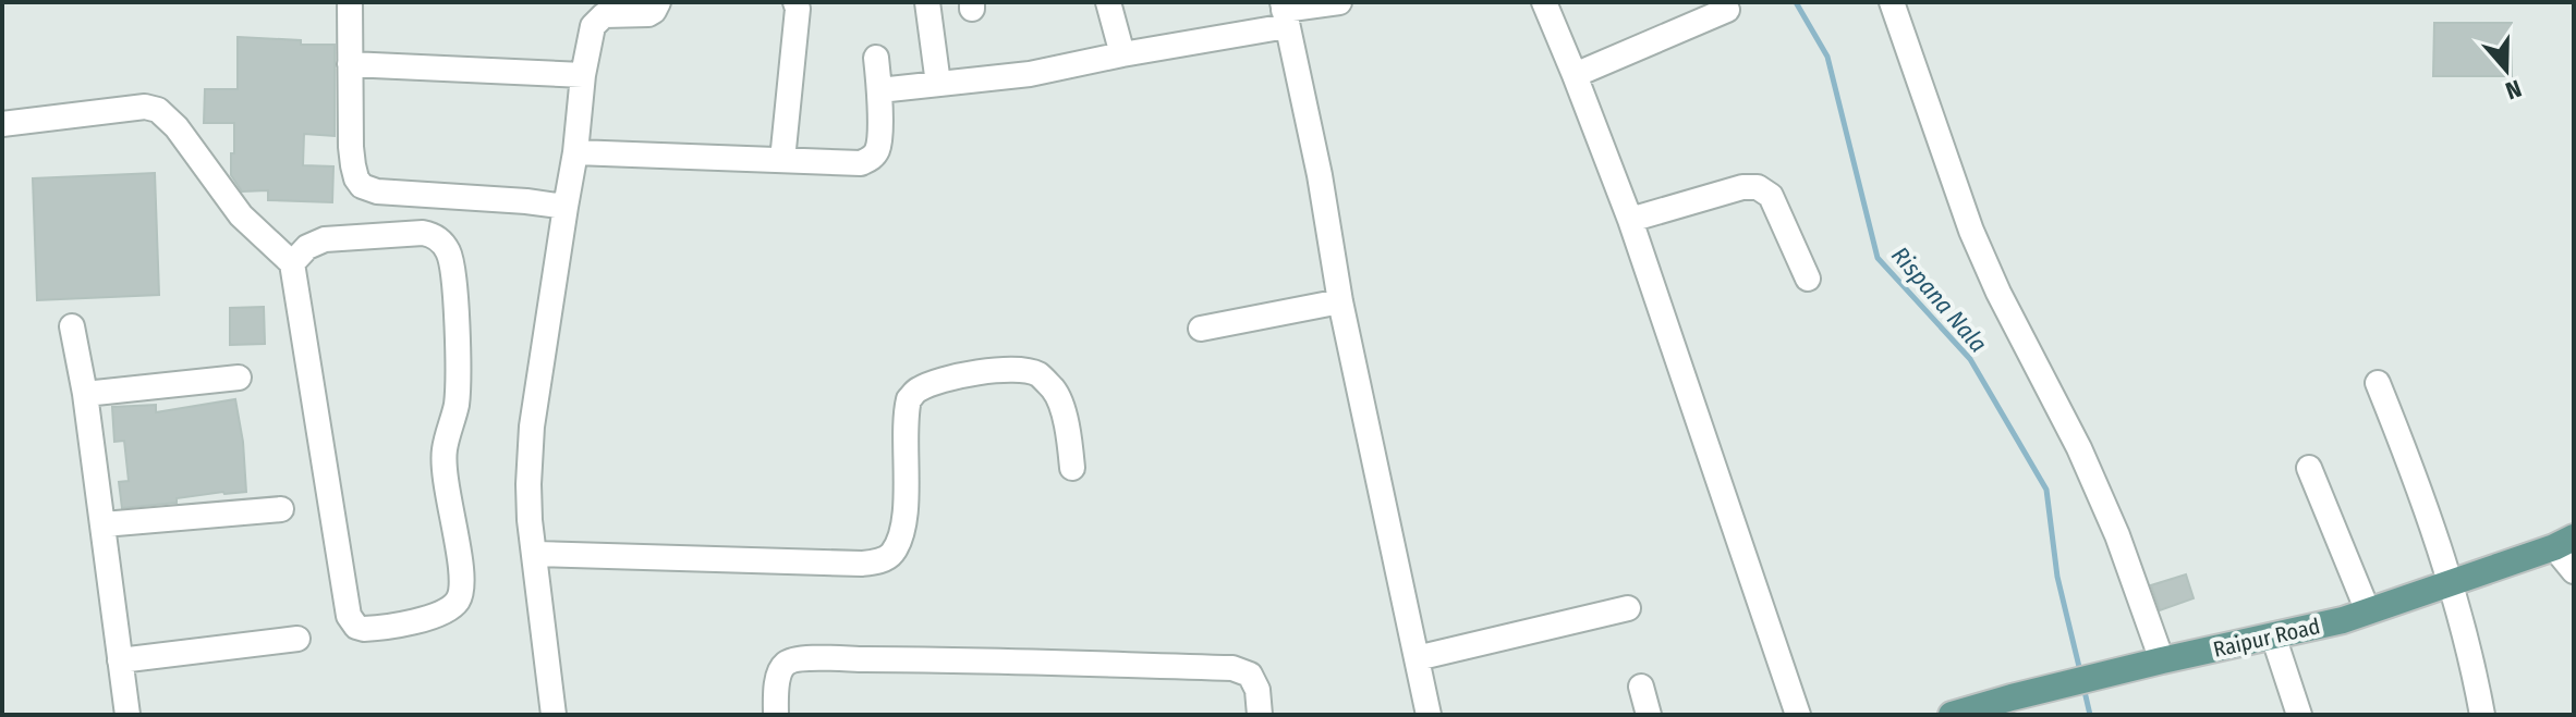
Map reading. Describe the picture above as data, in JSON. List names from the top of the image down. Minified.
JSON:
{"streets":{"main road":["Raipur Road"]},"water":["Rispana Nala"],"north":"bottom"}
